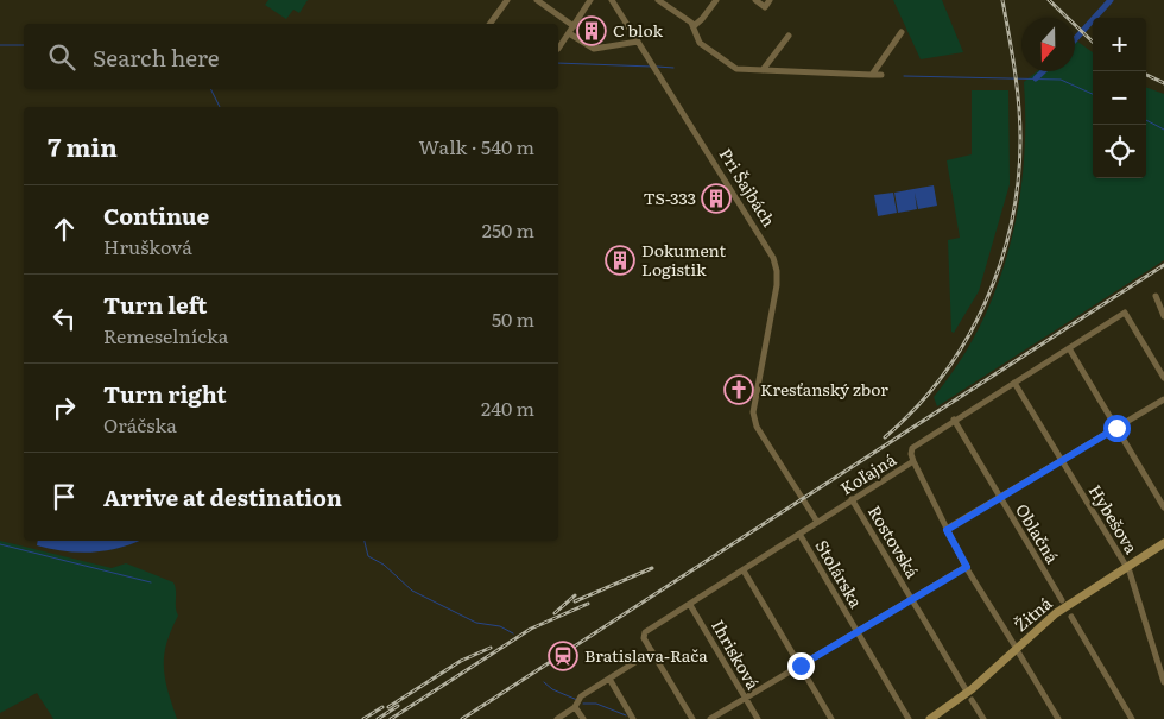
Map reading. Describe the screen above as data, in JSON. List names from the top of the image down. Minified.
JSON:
{"streets":{"main road":["Žitná"],"street":["Pri Šajbách","Koľajná","Hybešova","Oblačná","Rostovská","Stolárska","Ihrisková"]},"crossings":[["Pri Šajbách","Koľajná"],["Koľajná","Hybešova"],["Koľajná","Oblačná"],["Koľajná","Rostovská"],["Koľajná","Stolárska"],["Koľajná","Ihrisková"],["Hybešova","Žitná"]],"places":{"building":["C blok","TS-333","Dokument Logistik"],"church":["Kresťanský zbor"],"station":["Bratislava-Rača"]},"north":"bottom","page":{"map_buttons":["+","−"],"search":"Search here","heading":["7 min","Walk · 540 m"],"list":[["Continue","Hrušková","250 m"],["Turn left","Remeselnícka","50 m"],["Turn right","Oráčska","240 m"],"Arrive at destination"]}}
